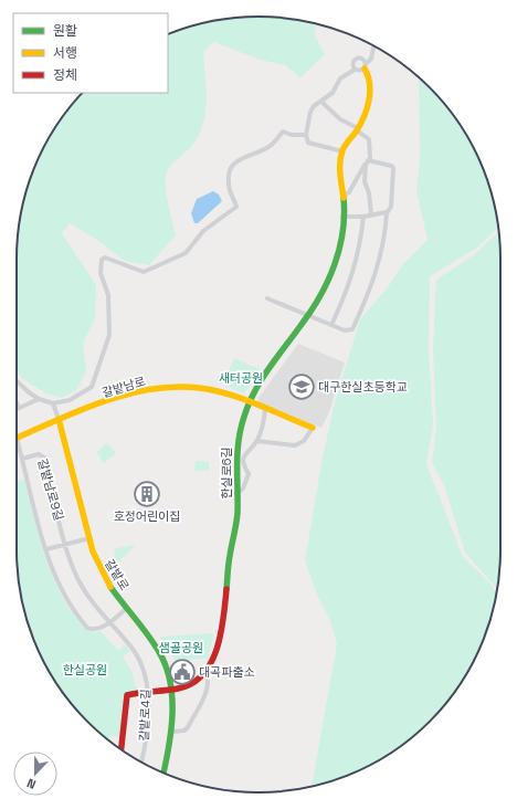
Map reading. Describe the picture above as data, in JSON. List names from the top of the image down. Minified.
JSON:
{"streets":{"street":["갈밭남로","한실로6길","갈밭남로9길","갈밭로","갈밭로4길"]},"crossings":[["갈밭남로","한실로6길"],["갈밭남로","갈밭남로9길"],["갈밭남로","갈밭로"],["한실로6길","갈밭로"],["한실로6길","갈밭로4길"],["갈밭남로9길","갈밭로4길"]],"parks":["새터공원","샘골공원","한실공원"],"places":{"school or university":["대구한실초등학교"],"building":["호정어린이집"],"public building":["대곡파출소"]},"legend":["원활","서행","정체"],"north":"bottom"}
